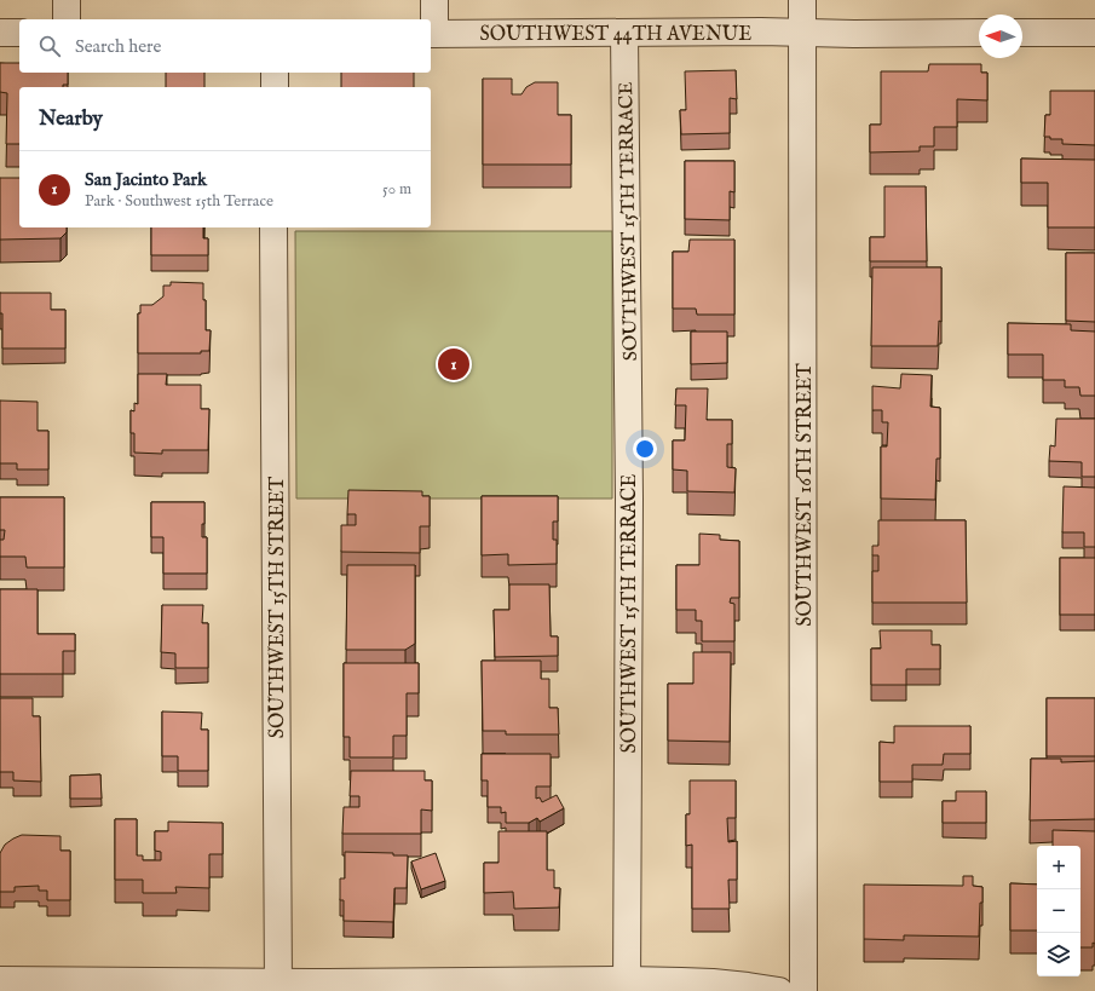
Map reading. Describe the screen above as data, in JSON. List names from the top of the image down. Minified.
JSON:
{"streets":{"street":["SOUTHWEST 44TH AVENUE","SOUTHWEST 15TH TERRACE","SOUTHWEST 16TH STREET","SOUTHWEST 15TH STREET"]},"crossings":[["SOUTHWEST 44TH AVENUE","SOUTHWEST 15TH TERRACE"],["SOUTHWEST 44TH AVENUE","SOUTHWEST 16TH STREET"]],"north":"left","page":{"search":"Search here","heading":"Nearby","list":[{"mark":"1","name":"San Jacinto Park","note":"Park · Southwest 15th Terrace","value":"50 m"}],"pins":"1","map_buttons":["+","−"]}}
